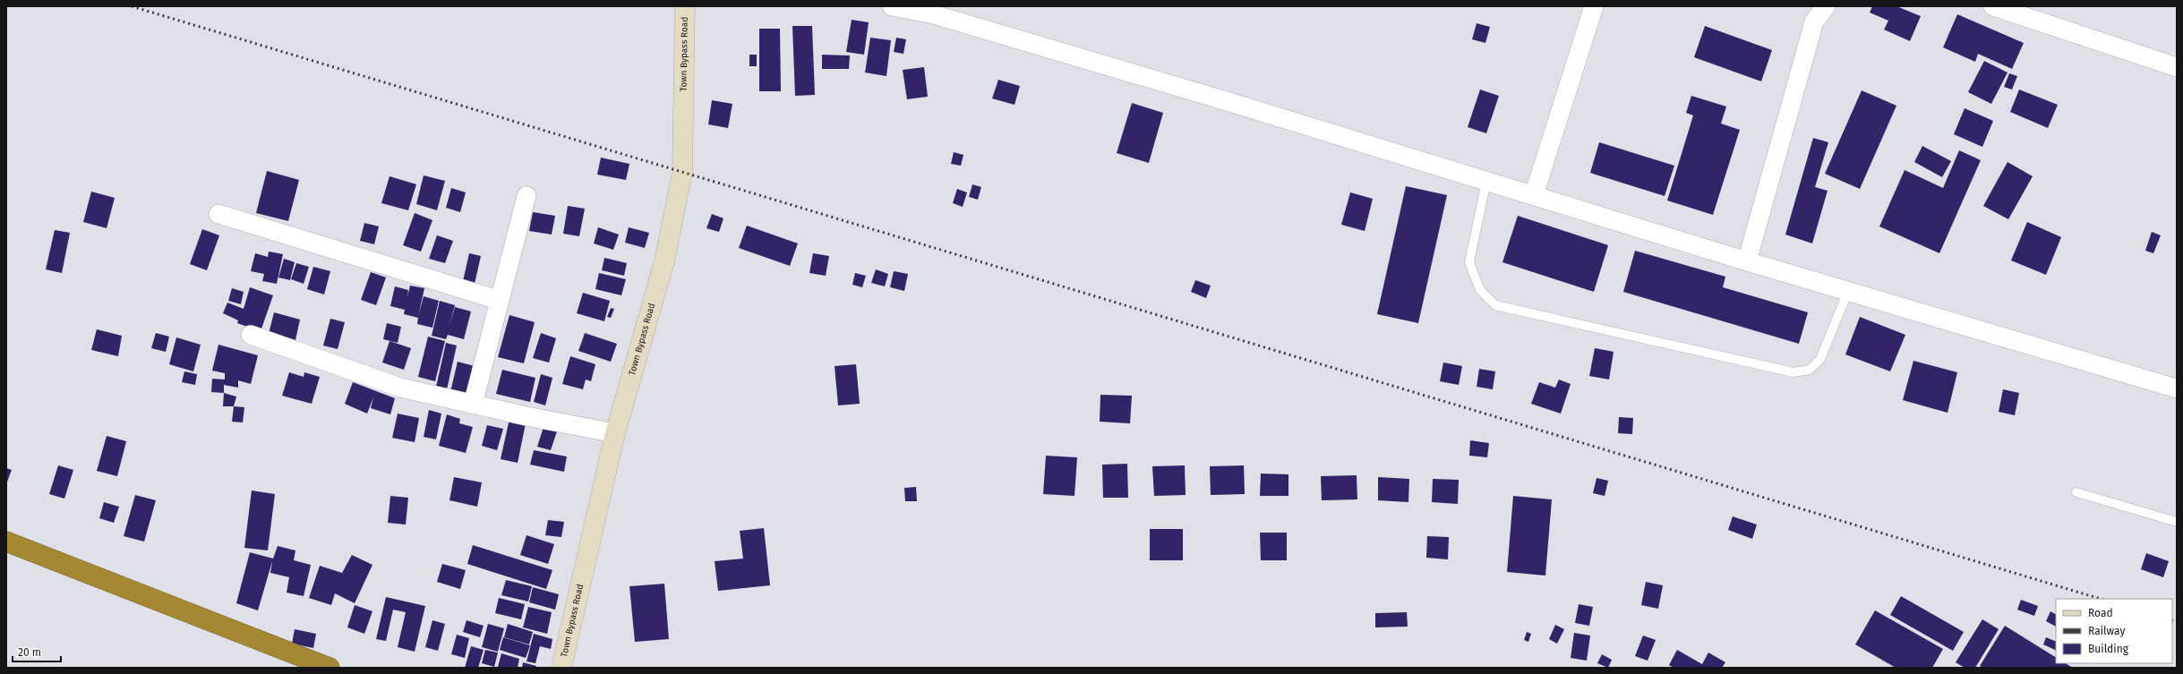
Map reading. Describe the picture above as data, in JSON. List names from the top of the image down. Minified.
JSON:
{"streets":{"main road":["Town Bypass Road"]},"legend":["Road","Railway","Building"],"scale_bar":"20 m"}
